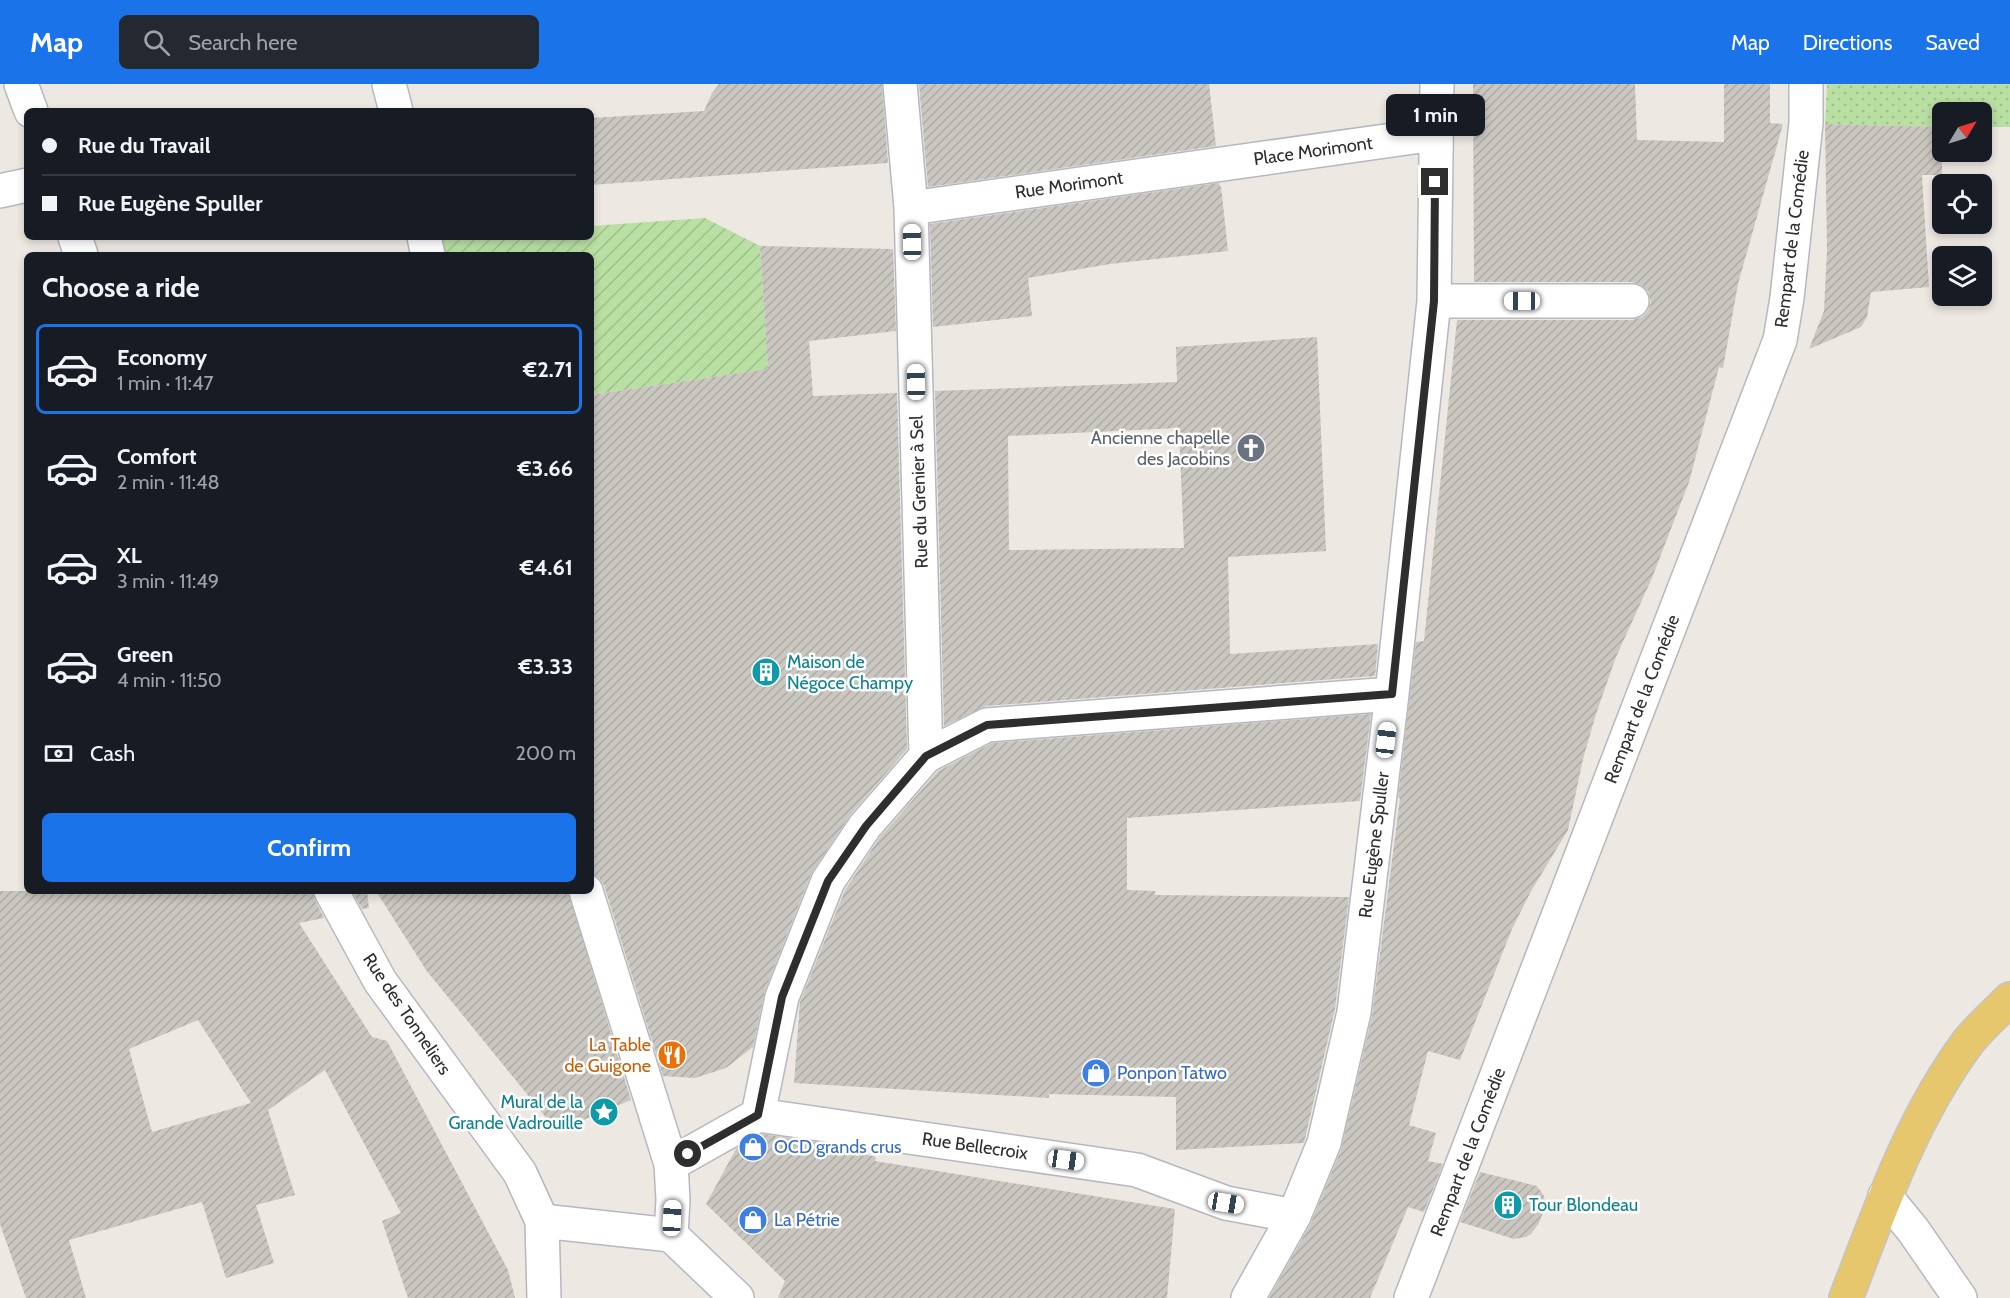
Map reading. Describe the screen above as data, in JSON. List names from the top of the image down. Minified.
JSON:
{"streets":{"street":["Place Morimont","Rue Morimont","Rempart de la Comédie","Rue du Grenier à Sel","Rue Eugène Spuller","Rue des Tonneliers","Rue Bellecroix"]},"crossings":[["Place Morimont","Rue Morimont"],["Place Morimont","Rue Eugène Spuller"],["Rue Morimont","Rue du Grenier à Sel"],["Rue Eugène Spuller","Rue Bellecroix"]],"places":{"church":["Ancienne chapelle des Jacobins"],"building":["Maison de Négoce Champy","Tour Blondeau"],"restaurant":["La Table de Guigone"],"shop":["Ponpon Tatwo","OCD grands crus","La Pétrie"],"place":["Mural de la Grande Vadrouille"]},"north":"top right","page":{"header":"Map","search":"Search here","nav":["Map","Directions","Saved"],"bubble":"1 min","banner":["Rue du Travail","Rue Eugène Spuller"],"heading":"Choose a ride","list":[{"name":"Economy","note":"1 min · 11:47","value":"€2.71"},{"name":"Comfort","note":"2 min · 11:48","value":"€3.66"},{"name":"XL","note":"3 min · 11:49","value":"€4.61"},{"name":"Green","note":"4 min · 11:50","value":"€3.33"}],"pay":["Cash","200 m"],"buttons":"Confirm"}}
